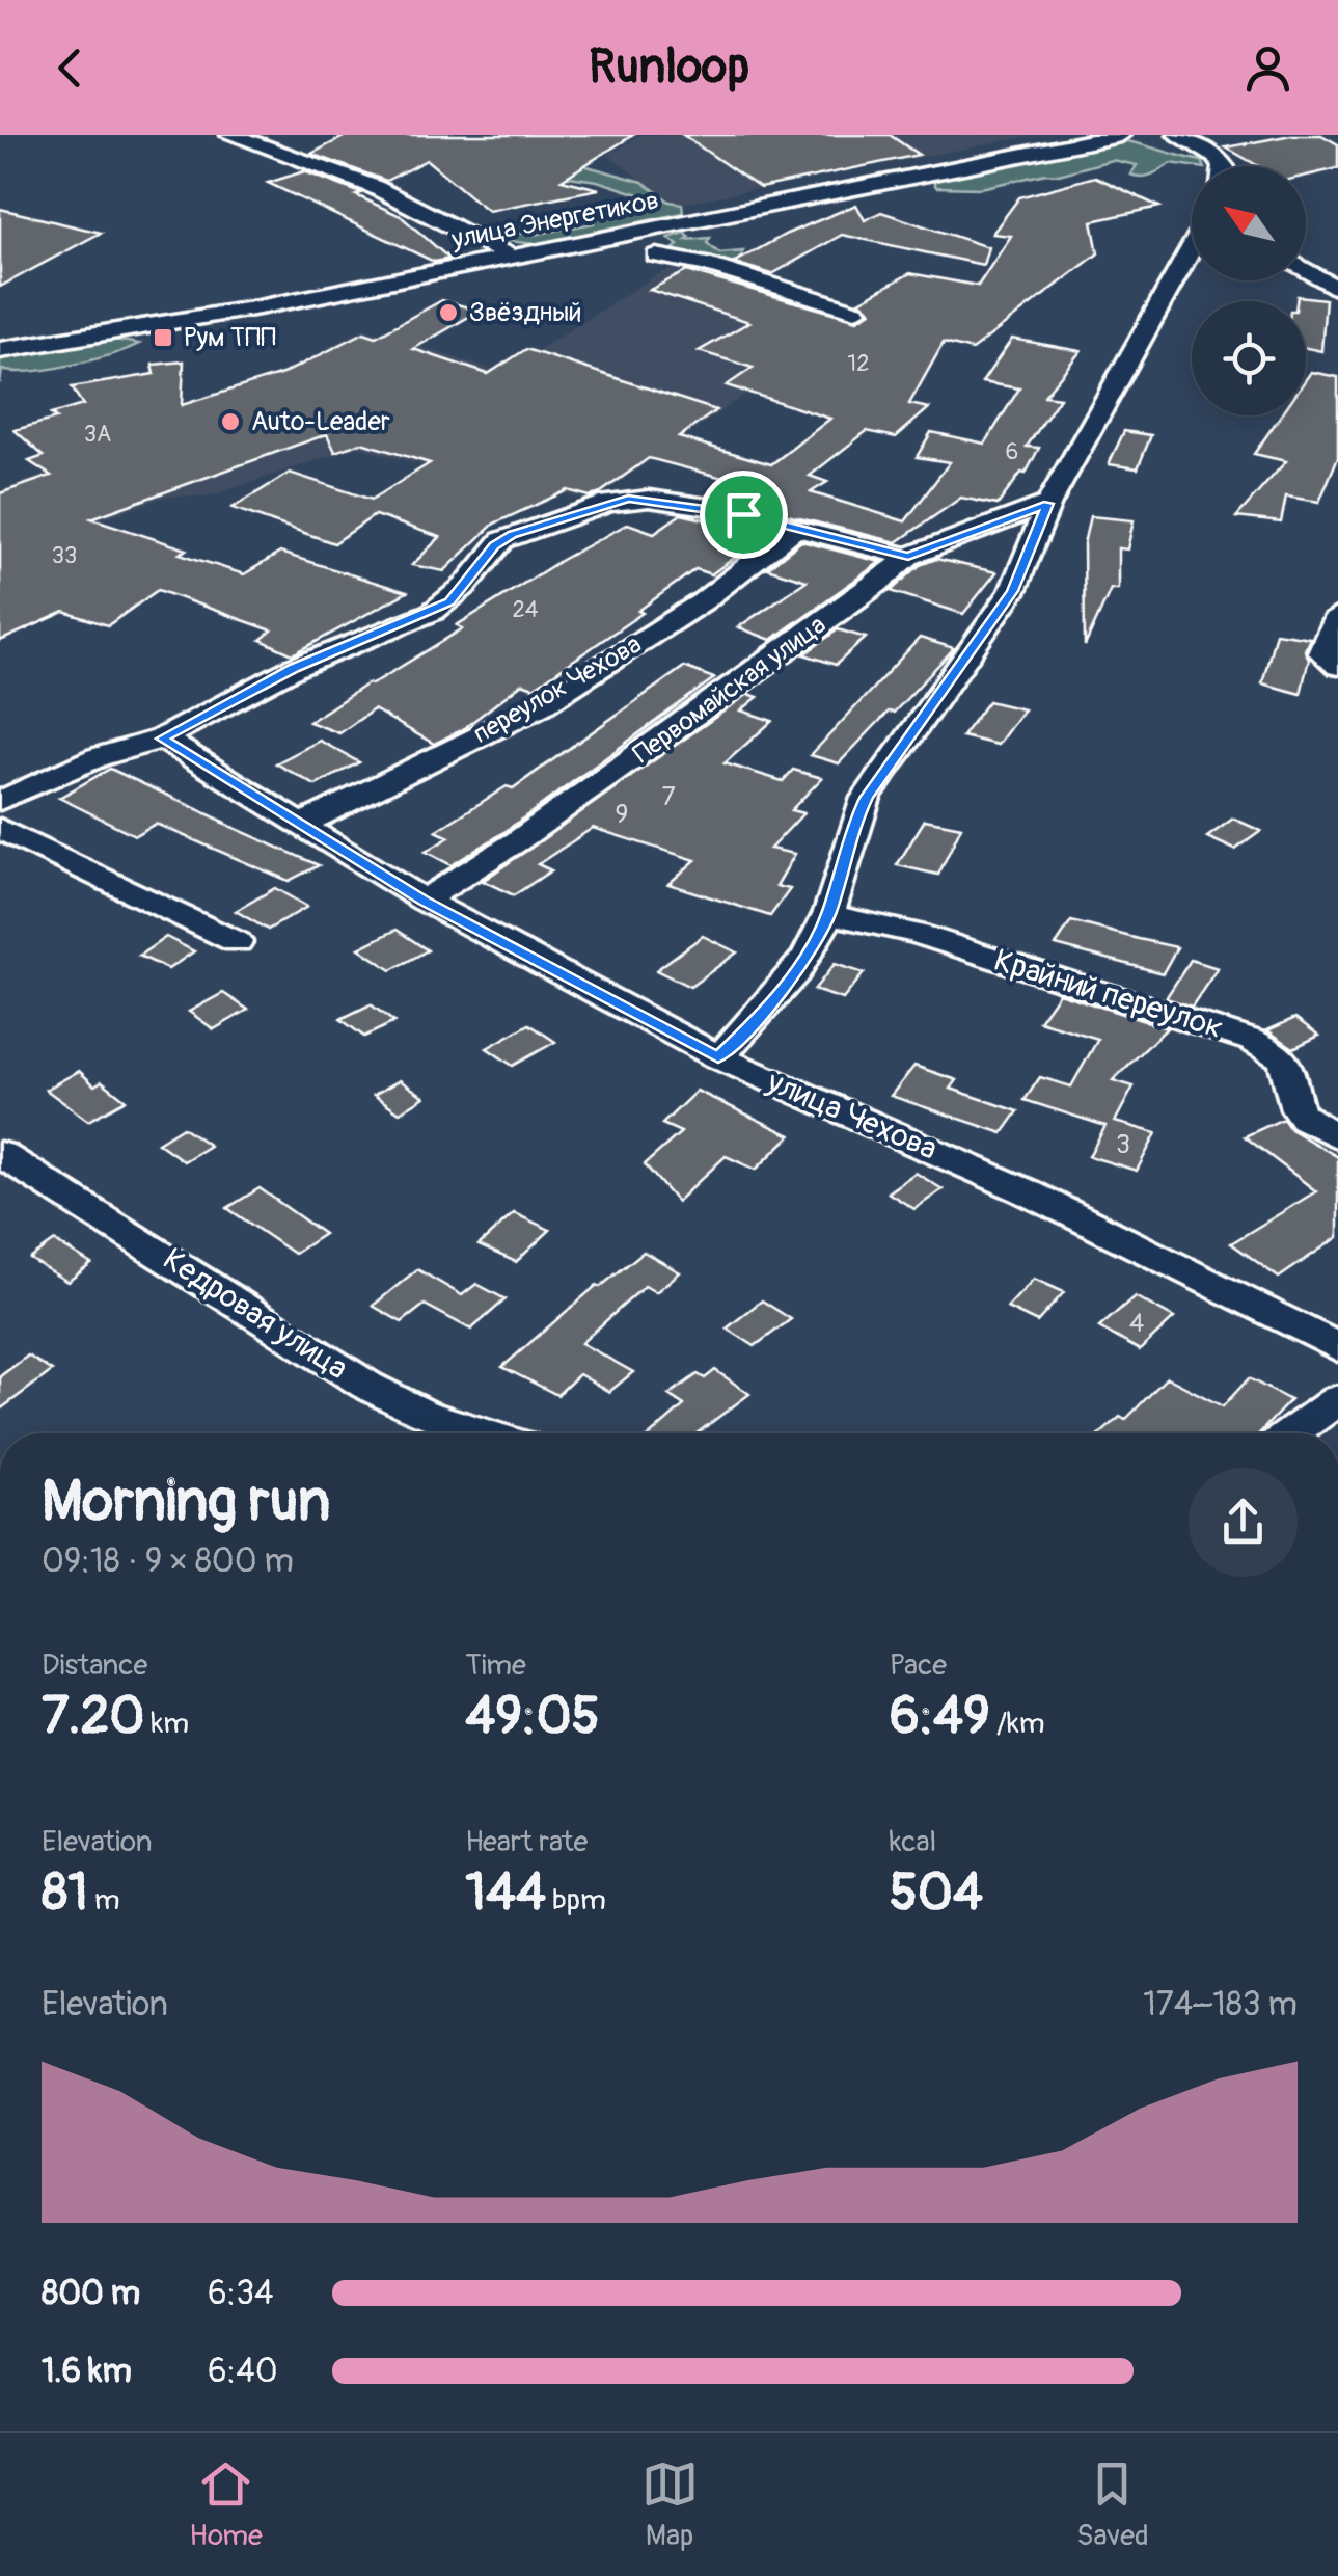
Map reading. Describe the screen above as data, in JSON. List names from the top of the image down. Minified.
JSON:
{"streets":{"street":["улица Энергетиков","переулок Чехова","Первомайская улица","Крайний переулок","улица Чехова","Кедровая улица"]},"crossings":[["переулок Чехова","улица Чехова"],["Первомайская улица","улица Чехова"]],"places":{"other":["Звёздный","Auto-Leader"],"transit":["Рум ТПП"]},"house_numbers":["12","3А","6","33","24","7","9","3","4"],"north":"top left","page":{"header":"Runloop","heading":["Morning run","09:18 · 9 × 800 m"],"stats":[["Distance","7.20 km"],["Time","49:05"],["Pace","6:49 /km"],["Elevation","81 m"],["Heart rate","144 bpm"],["kcal","504"]],"chart":["Elevation","174–183 m"],"list":[{"name":"800 m","note":"6:34"},{"name":"1.6 km","note":"6:40"}],"tabs":["Home","Map","Saved"]}}
